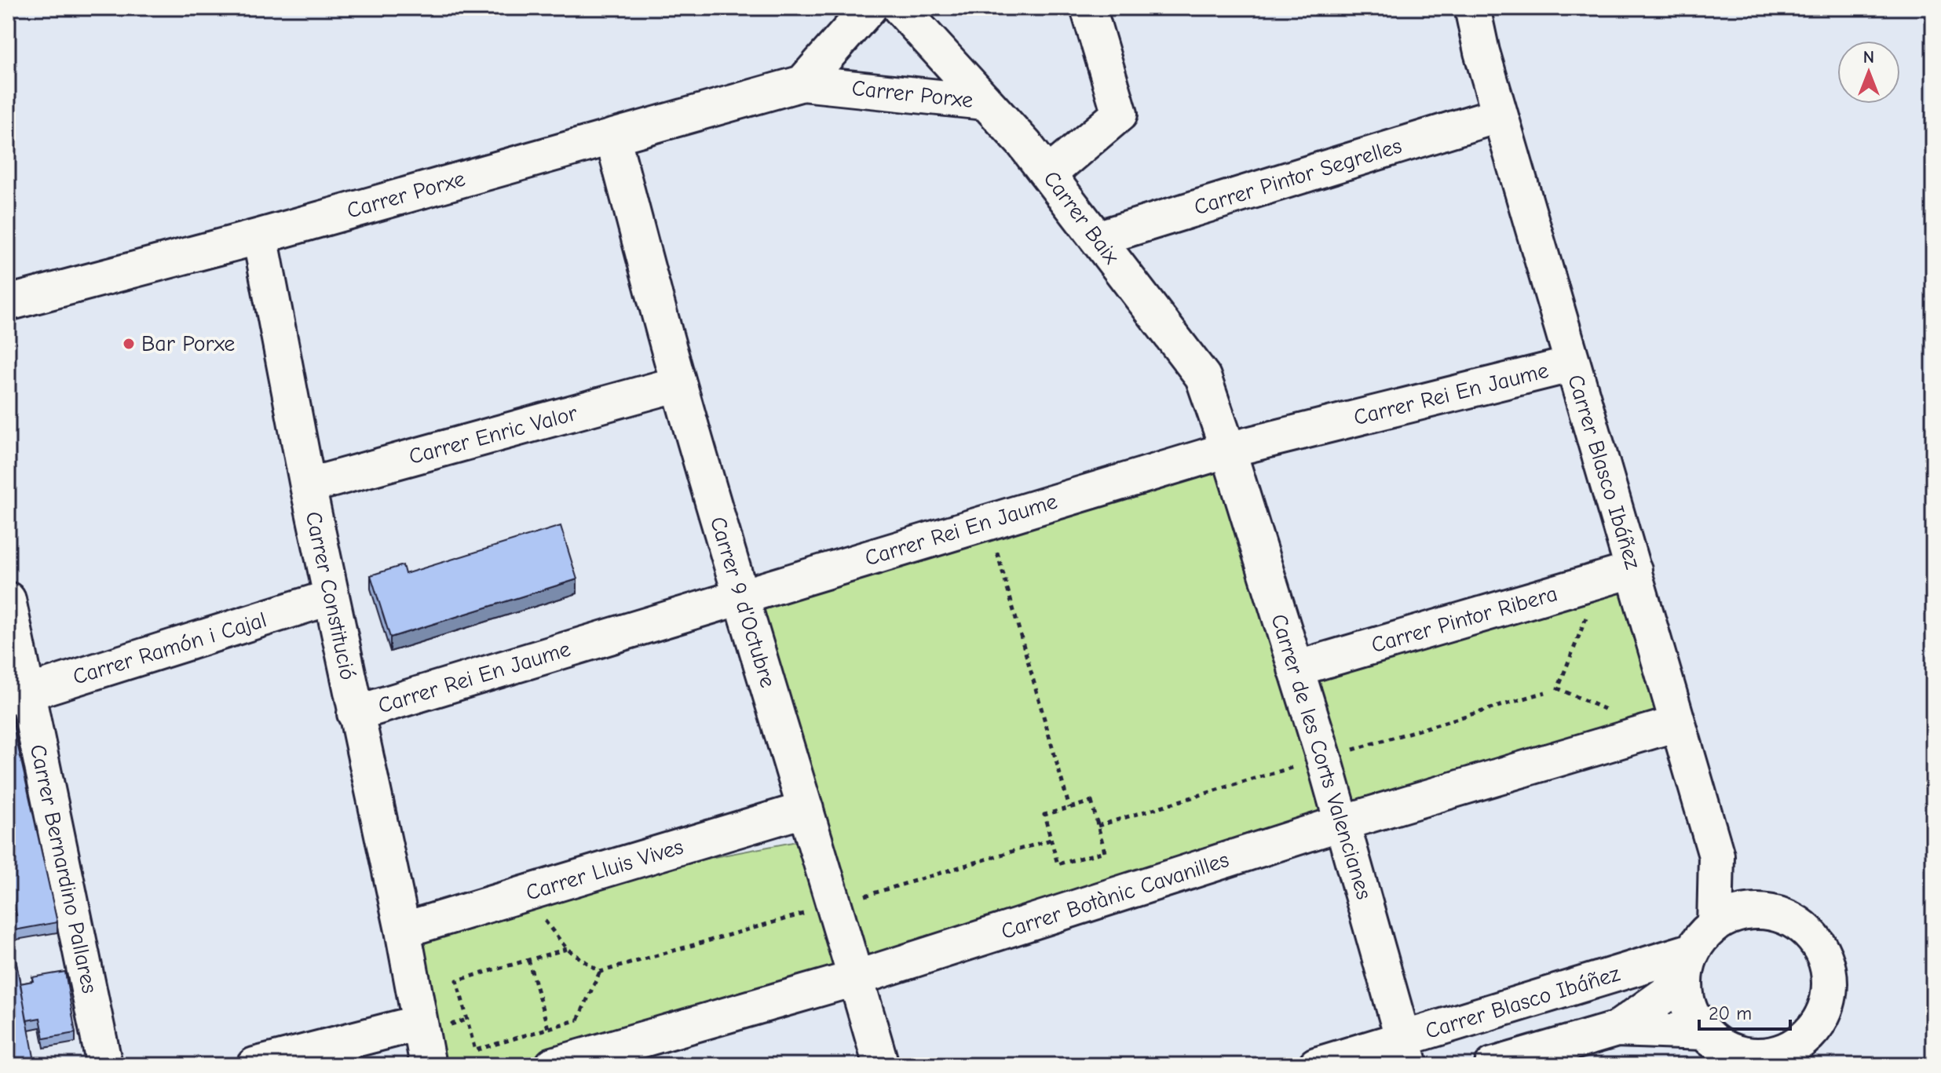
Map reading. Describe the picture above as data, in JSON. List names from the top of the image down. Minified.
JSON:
{"streets":{"street":["Carrer Porxe","Carrer Pintor Segrelles","Carrer Baix","Carrer Rei En Jaume","Carrer Enric Valor","Carrer Blasco Ibáñez","Carrer Constitució","Carrer 9 d'Octubre","Carrer Pintor Ribera","Carrer Ramón i Cajal","Carrer de les Corts Valencianes","Carrer Bernardino Pallares","Carrer Lluis Vives","Carrer Botànic Cavanilles"]},"crossings":[["Carrer Porxe","Carrer Baix"],["Carrer Porxe","Carrer Constitució"],["Carrer Porxe","Carrer 9 d'Octubre"],["Carrer Pintor Segrelles","Carrer Baix"],["Carrer Pintor Segrelles","Carrer Blasco Ibáñez"],["Carrer Baix","Carrer Rei En Jaume"],["Carrer Baix","Carrer de les Corts Valencianes"],["Carrer Rei En Jaume","Carrer Blasco Ibáñez"],["Carrer Rei En Jaume","Carrer Constitució"],["Carrer Rei En Jaume","Carrer 9 d'Octubre"],["Carrer Rei En Jaume","Carrer de les Corts Valencianes"],["Carrer Enric Valor","Carrer Constitució"],["Carrer Enric Valor","Carrer 9 d'Octubre"],["Carrer Blasco Ibáñez","Carrer Pintor Ribera"],["Carrer Blasco Ibáñez","Carrer de les Corts Valencianes"],["Carrer Blasco Ibáñez","Carrer Botànic Cavanilles"],["Carrer Constitució","Carrer Ramón i Cajal"],["Carrer Constitució","Carrer Lluis Vives"],["Carrer 9 d'Octubre","Carrer Lluis Vives"],["Carrer 9 d'Octubre","Carrer Botànic Cavanilles"],["Carrer Pintor Ribera","Carrer de les Corts Valencianes"],["Carrer Ramón i Cajal","Carrer Bernardino Pallares"],["Carrer de les Corts Valencianes","Carrer Botànic Cavanilles"]],"places":["Bar Porxe"],"scale_bar":"20 m","north":"top"}
